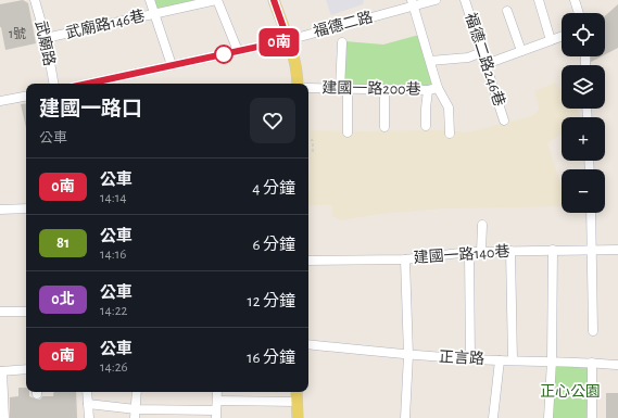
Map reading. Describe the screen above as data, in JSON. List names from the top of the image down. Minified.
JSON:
{"streets":{"street":["武廟路146巷","福德二路","武廟路","福德二路246巷","建國一路200巷","建國一路140巷","正言路"]},"crossings":[["武廟路146巷","武廟路"]],"parks":["正心公園"],"lines":["bus line 0南"],"house_numbers":["1號"],"page":{"on_map":"0南","map_buttons":["+","−"],"heading":["建國一路口","公車"],"list":[{"mark":"0南","name":"公車","note":"14:14","value":"4 分鐘"},{"mark":"81","name":"公車","note":"14:16","value":"6 分鐘"},{"mark":"0北","name":"公車","note":"14:22","value":"12 分鐘"},{"mark":"0南","name":"公車","note":"14:26","value":"16 分鐘"}]}}
